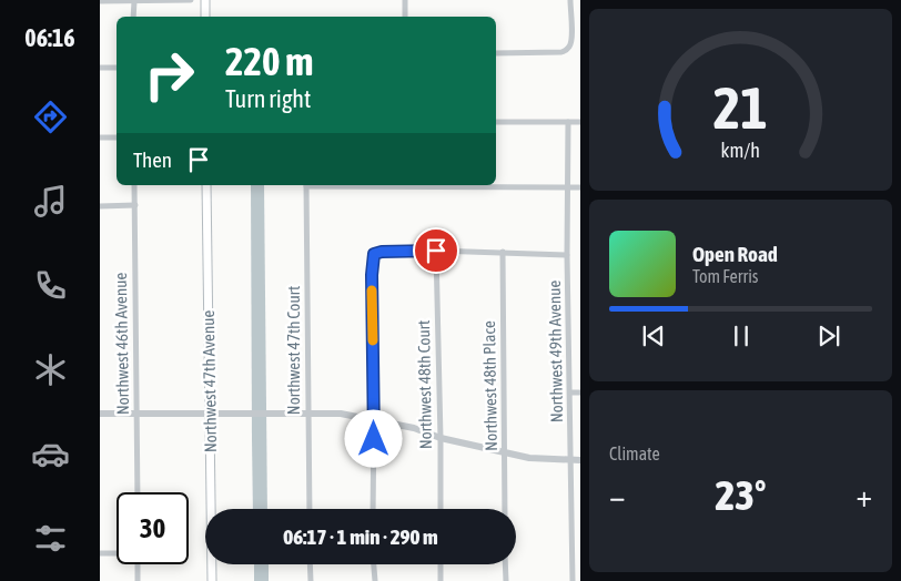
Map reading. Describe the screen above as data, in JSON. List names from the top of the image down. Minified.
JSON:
{"streets":{"main road":["Northwest 47th Avenue"],"street":["Northwest 46th Avenue","Northwest 47th Court","Northwest 49th Avenue","Northwest 48th Court","Northwest 48th Place"]},"page":{"tabs":"06:16","turn":["220 m","Turn right"],"then":"Then","song":["Open Road","Tom Ferris"],"tile":"Climate","heat":["−","23°","+"],"limit":"30","trip":"06:17 · 1 min · 290 m","gauge":["21","km/h"]}}
